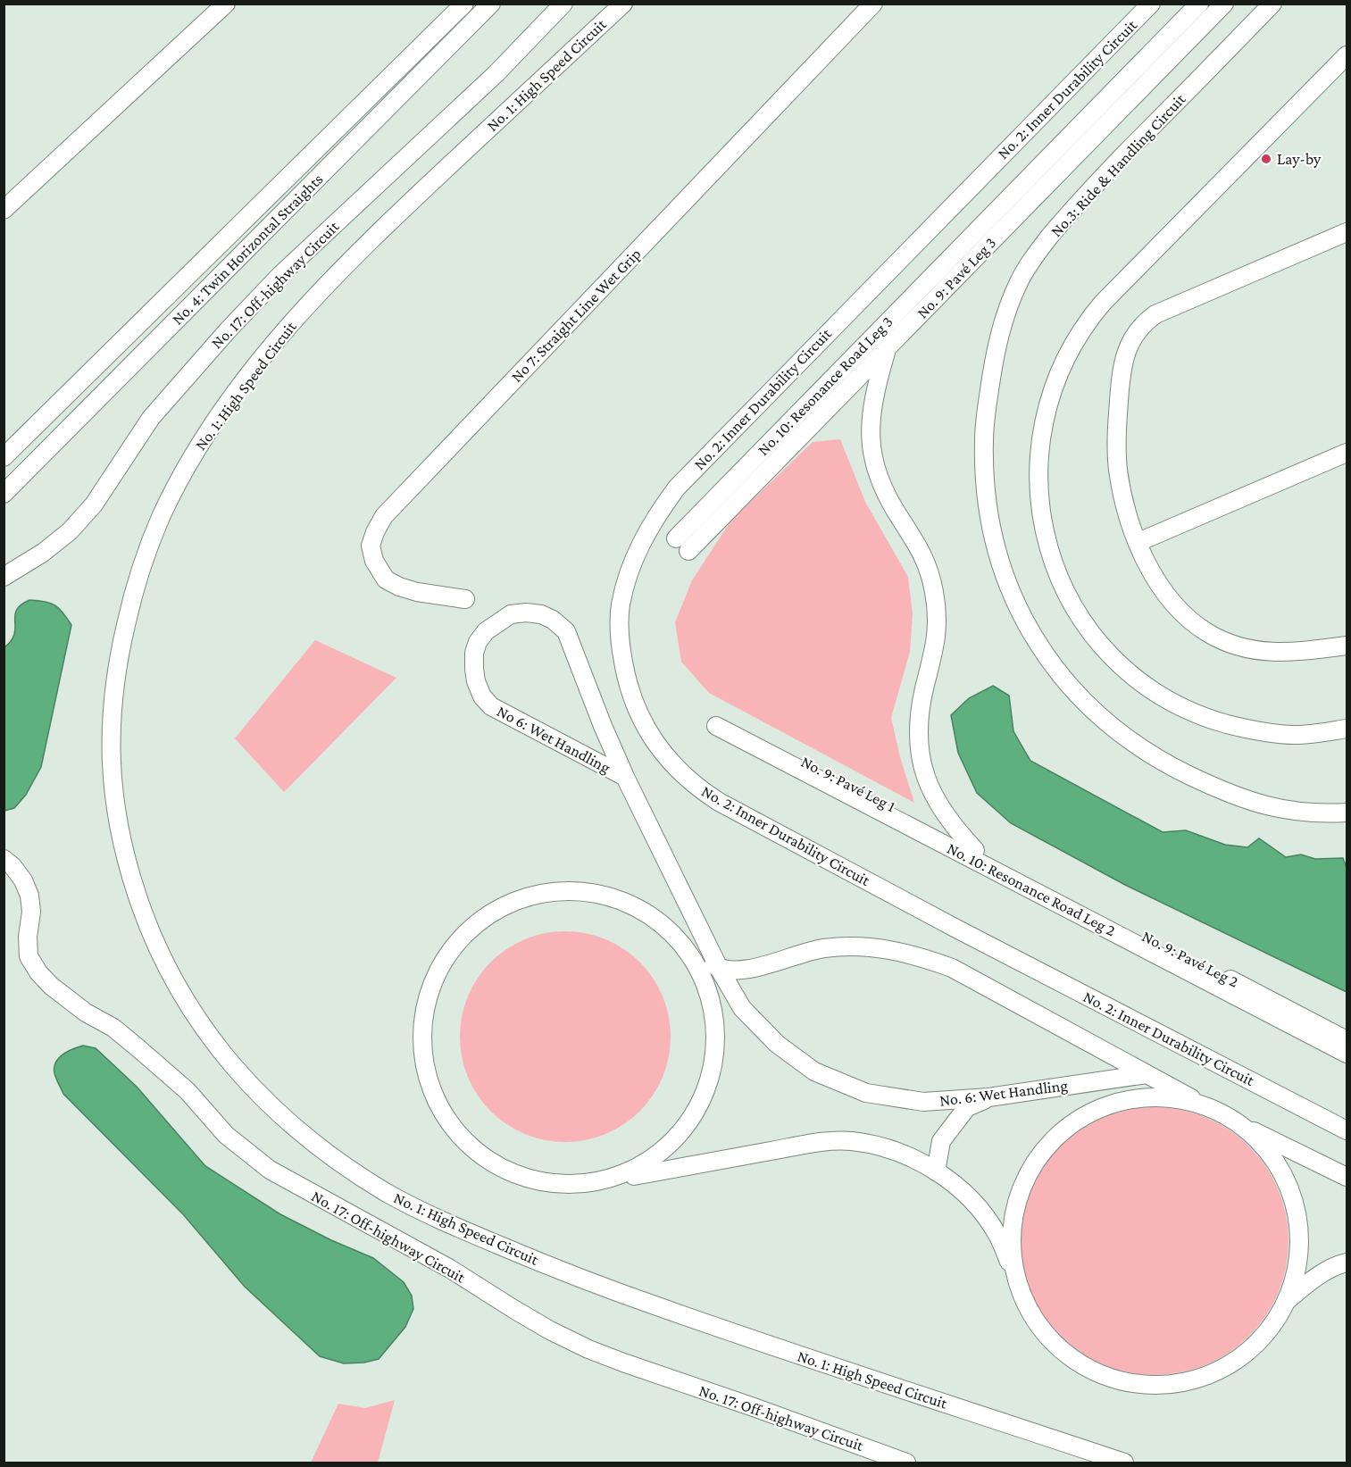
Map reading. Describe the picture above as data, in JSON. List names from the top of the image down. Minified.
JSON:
{"streets":{"street":["No. 1: High Speed Circuit","No. 2: Inner Durability Circuit","No.3: Ride & Handling Circuit","No. 4: Twin Horizontal Straights","No. 9: Pavé Leg 3","No. 17: Off-highway Circuit","No 7: Straight Line Wet Grip","No. 10: Resonance Road Leg 3","No 6: Wet Handling","No. 9: Pavé Leg 1","No. 10: Resonance Road Leg 2","No. 9: Pavé Leg 2","No. 6: Wet Handling"]},"crossings":[["No 6: Wet Handling","No. 6: Wet Handling"],["No. 9: Pavé Leg 1","No. 10: Resonance Road Leg 2"],["No. 9: Pavé Leg 1","No. 9: Pavé Leg 2"]],"places":["Lay-by"]}
